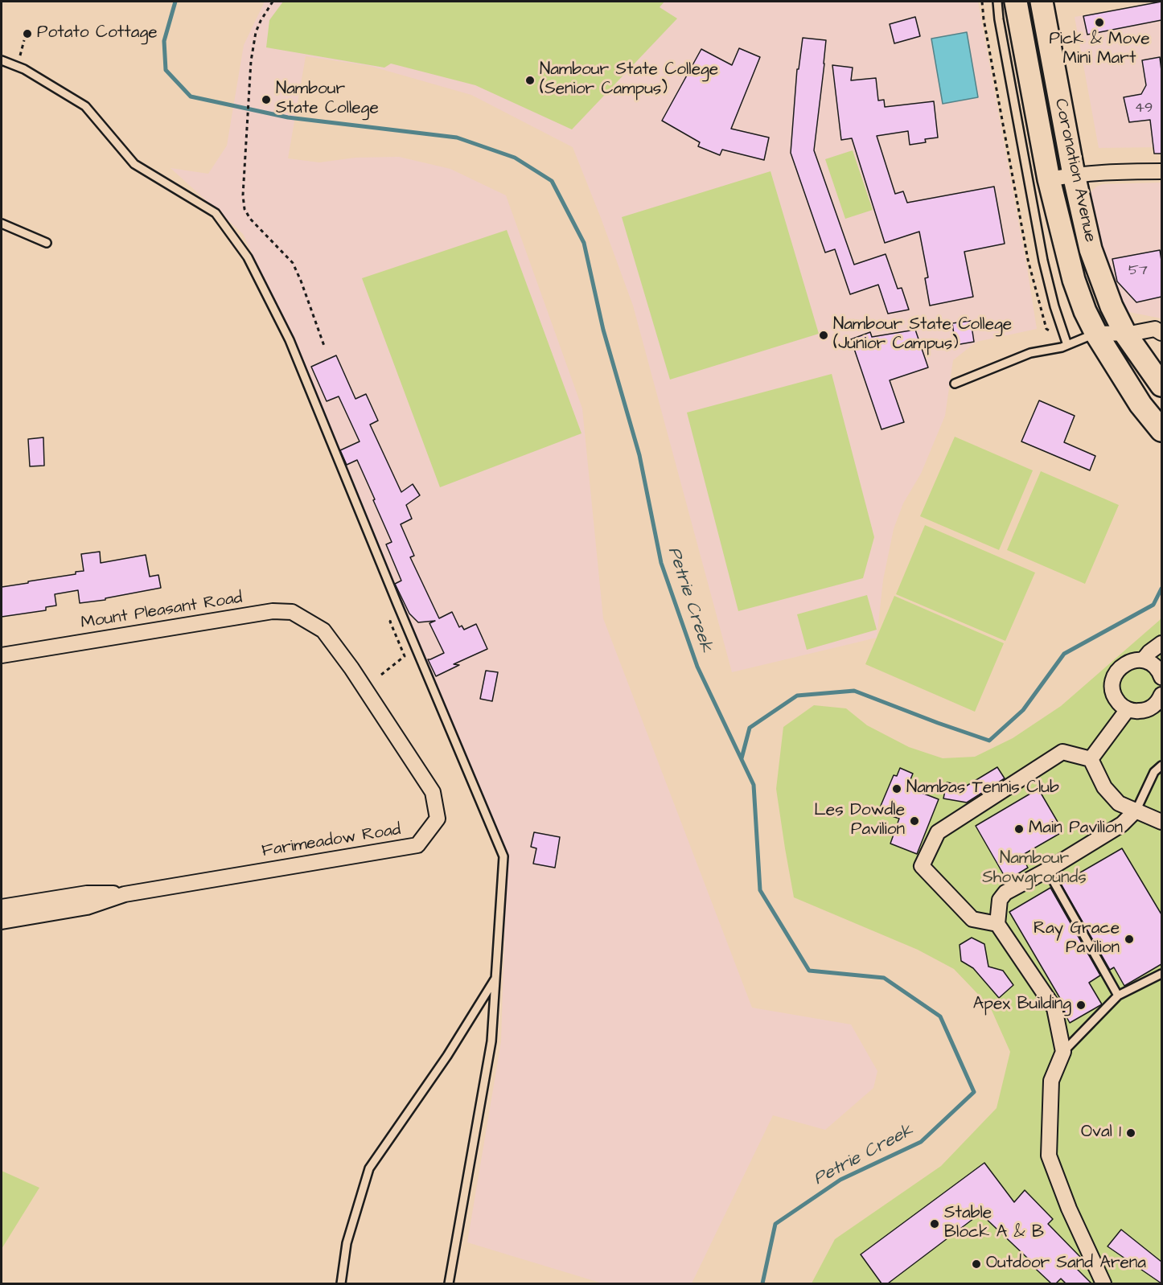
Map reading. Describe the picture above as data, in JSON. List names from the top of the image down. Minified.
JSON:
{"streets":{"main road":["Coronation Avenue"],"street":["Mount Pleasant Road","Farimeadow Road"]},"crossings":[["Mount Pleasant Road","Farimeadow Road"]],"water":["Petrie Creek"],"parks":["Nambour Showgrounds"],"places":["Pick & Move Mini Mart","Potato Cottage","Nambour State College (Senior Campus)","Nambour State College","Nambour State College (Junior Campus)","Nambas Tennis Club","Les Dowdle Pavilion","Main Pavilion","Ray Grace Pavilion","Apex Building","Oval 1","Stable Block A & B","Outdoor Sand Arena"],"house_numbers":["49","57"]}
